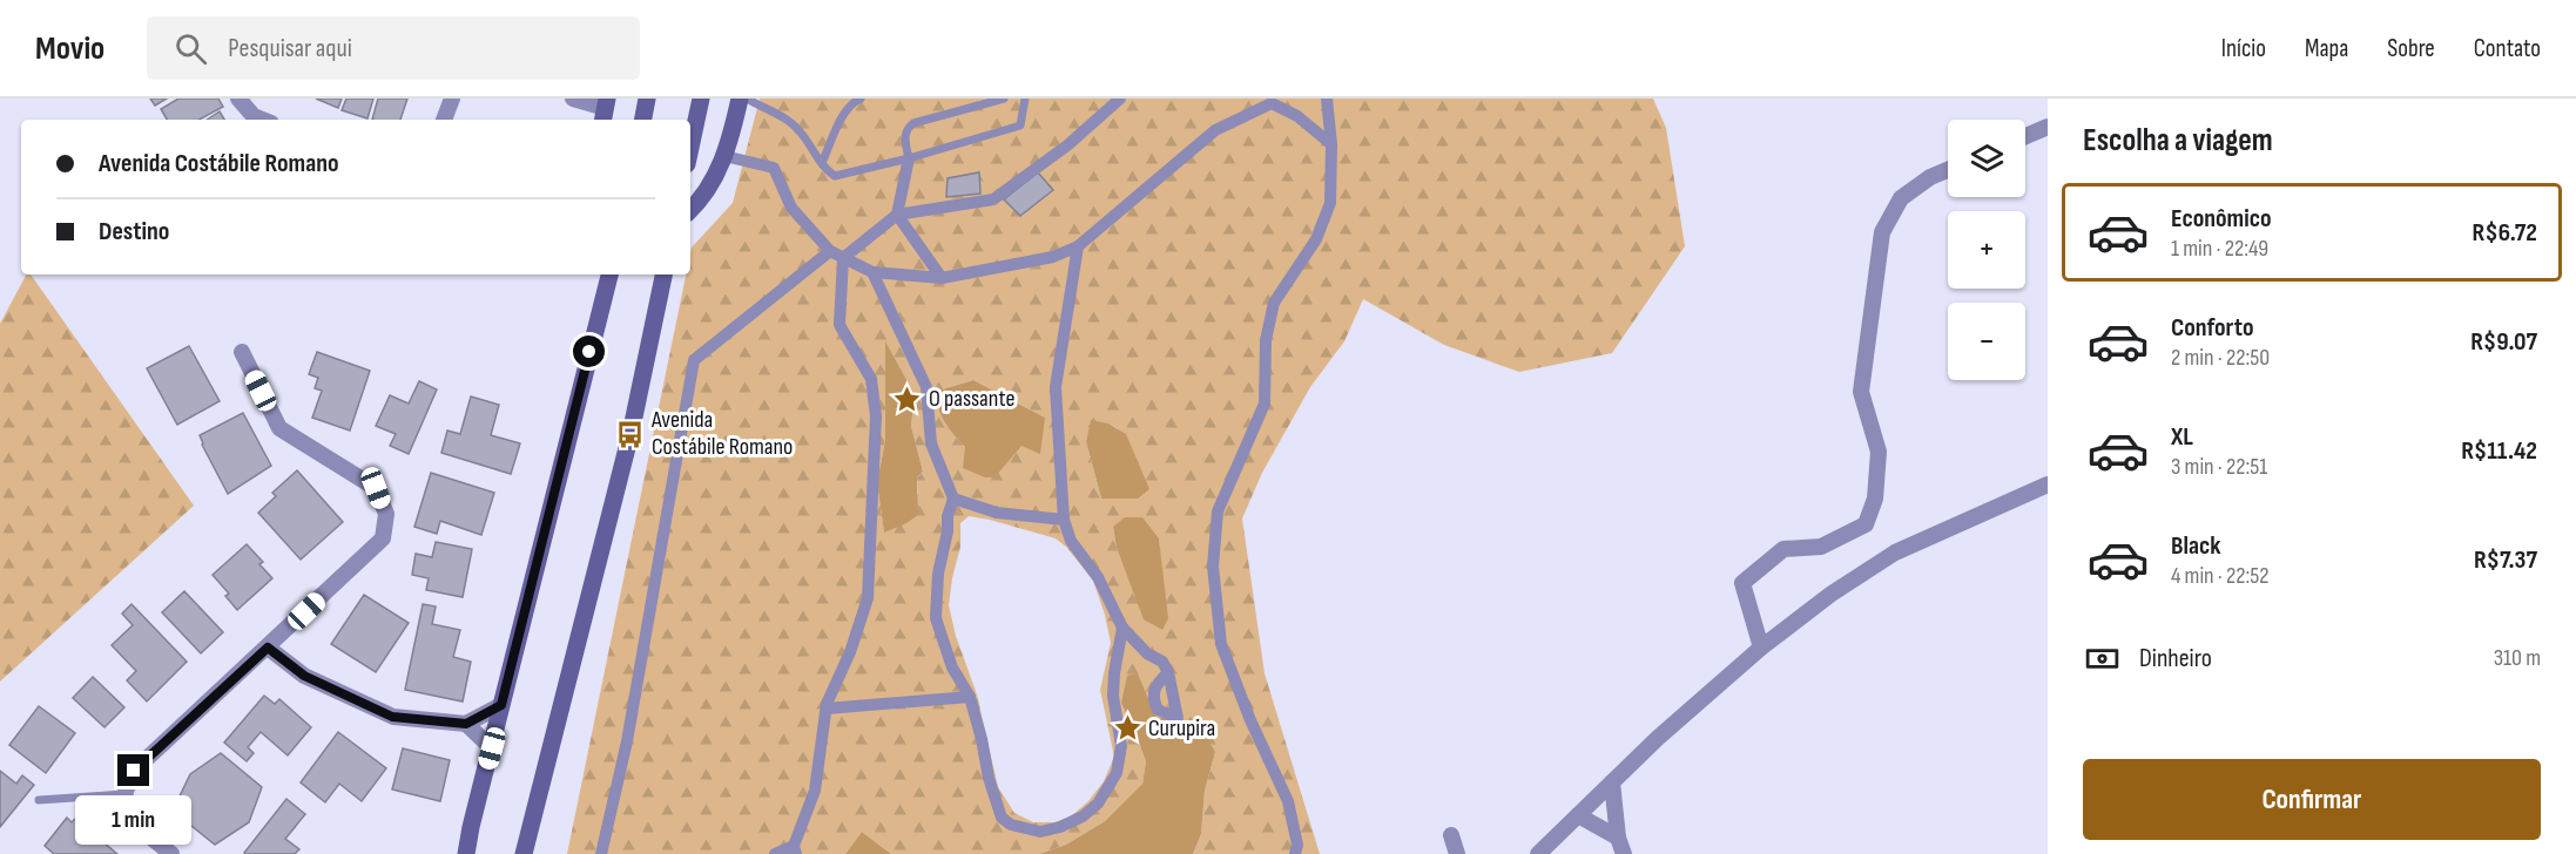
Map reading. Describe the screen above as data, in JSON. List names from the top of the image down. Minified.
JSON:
{"places":{"place":["O passante","Curupira"],"bus stop":["Avenida Costábile Romano"]},"page":{"header":"Movio","search":"Pesquisar aqui","nav":["Início","Mapa","Sobre","Contato"],"heading":"Escolha a viagem","map_buttons":["+","−"],"banner":["Avenida Costábile Romano","Destino"],"list":[{"name":"Econômico","note":"1 min · 22:49","value":"R$6.72"},{"name":"Conforto","note":"2 min · 22:50","value":"R$9.07"},{"name":"XL","note":"3 min · 22:51","value":"R$11.42"},{"name":"Black","note":"4 min · 22:52","value":"R$7.37"}],"pay":["Dinheiro","310 m"],"buttons":"Confirmar","bubble":"1 min"}}
